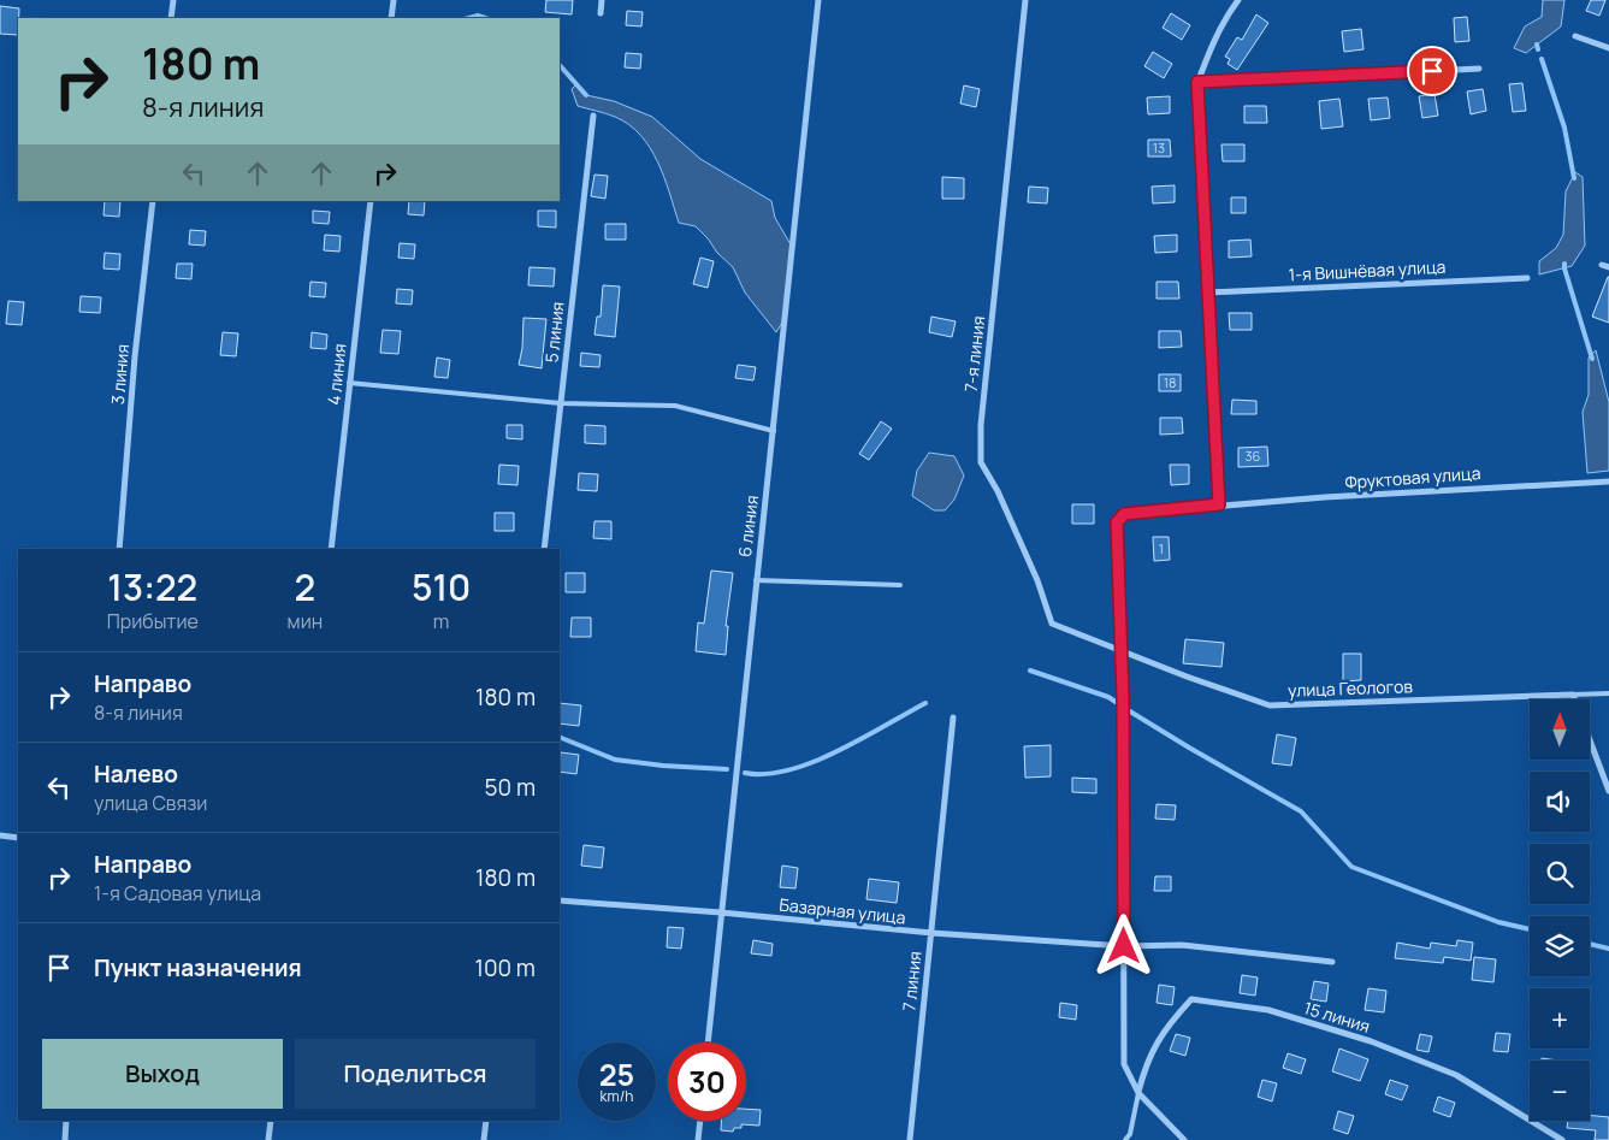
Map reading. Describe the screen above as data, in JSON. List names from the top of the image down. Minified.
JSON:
{"streets":{"street":["1-я Вишнёвая улица","5 линия","7-я линия","3 линия","4 линия","Фруктовая улица","6 линия","улица Геологов","Базарная улица","7 линия","15 линия"]},"crossings":[["7-я линия","Фруктовая улица"],["7-я линия","улица Геологов"],["Фруктовая улица","улица Геологов"],["Фруктовая улица","Базарная улица"],["Фруктовая улица","15 линия"],["6 линия","Базарная улица"],["Базарная улица","7 линия"]],"house_numbers":["13","18","36","1"],"north":"top","page":{"turn":["180 m","8-я линия"],"eta":["13:22","Прибытие","2","мин","510","m"],"list":[{"name":"Направо","note":"8-я линия","value":"180 m"},{"name":"Налево","note":"улица Связи","value":"50 m"},{"name":"Направо","note":"1-я Садовая улица","value":"180 m"},{"name":"Пункт назначения","value":"100 m"}],"map_buttons":["+","−"],"buttons":["Выход","Поделиться"],"speed":"25 km/h","limit":"30"}}
